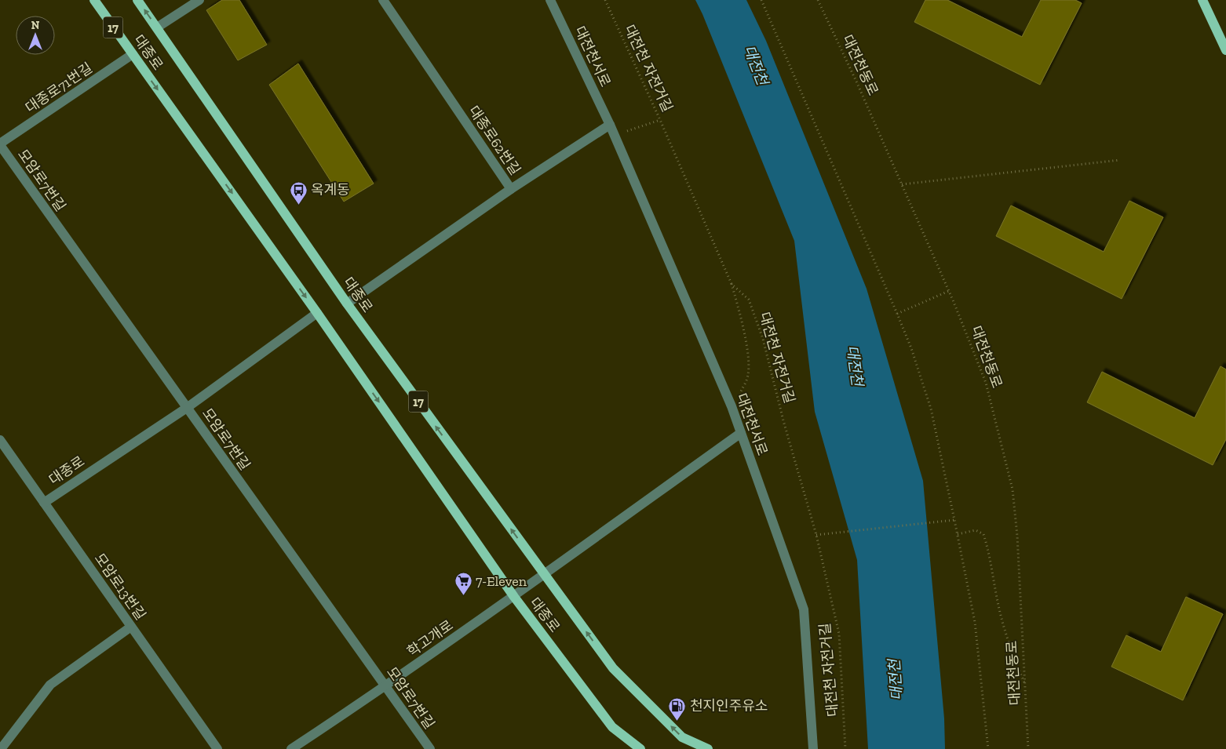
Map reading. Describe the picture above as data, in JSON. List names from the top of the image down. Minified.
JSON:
{"streets":{"main road":["17","대종로"],"street":["대전천서로","대종로71번길","대종로62번길","모암로7번길","모암로13번길","학고개로"],"path":["대전천동로","대전천 자전거길"]},"crossings":[["대종로","대종로71번길"],["대종로","대종로62번길"],["대종로","모암로7번길"],["대종로","모암로13번길"],["대종로","학고개로"],["대종로71번길","모암로7번길"],["모암로7번길","학고개로"]],"water":["대전천"],"places":{"bus stop":["옥계동"],"supermarket":["7-Eleven"],"fuel station":["천지인주유소"]},"north":"top"}
